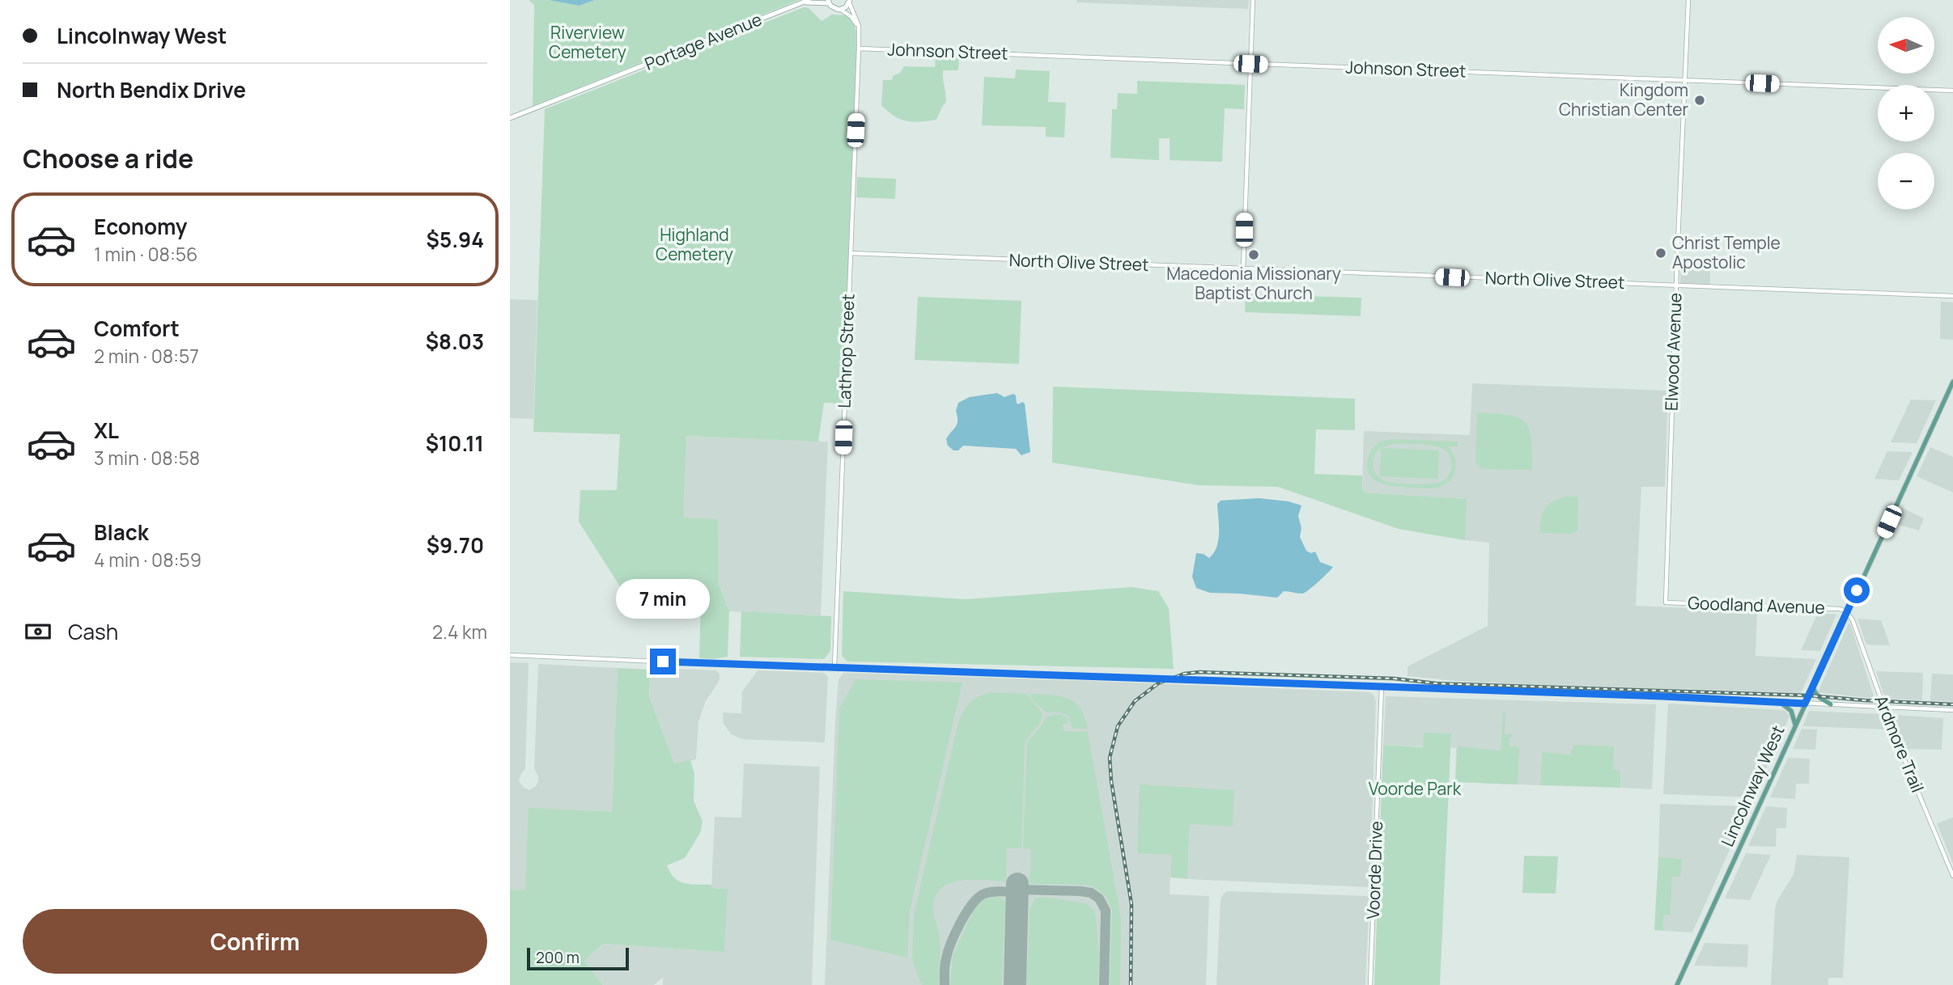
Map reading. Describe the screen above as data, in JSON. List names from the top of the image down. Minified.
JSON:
{"streets":{"main road":["Portage Avenue","Lincolnway West"],"street":["Johnson Street","North Olive Street","Lathrop Street","Elwood Avenue","Goodland Avenue","Ardmore Trail","Voorde Drive"]},"crossings":[["Johnson Street","Lathrop Street"],["Johnson Street","Elwood Avenue"],["North Olive Street","Lathrop Street"],["North Olive Street","Elwood Avenue"],["Elwood Avenue","Goodland Avenue"],["Goodland Avenue","Ardmore Trail"],["Goodland Avenue","Lincolnway West"],["Ardmore Trail","Lincolnway West"]],"parks":["Riverview Cemetery","Highland Cemetery","Voorde Park"],"places":["Kingdom Christian Center","Christ Temple Apostolic","Macedonia Missionary Baptist Church"],"scale_bar":"200 m","north":"left","page":{"banner":["Lincolnway West","North Bendix Drive"],"map_buttons":["+","−"],"heading":"Choose a ride","list":[{"name":"Economy","note":"1 min · 08:56","value":"$5.94"},{"name":"Comfort","note":"2 min · 08:57","value":"$8.03"},{"name":"XL","note":"3 min · 08:58","value":"$10.11"},{"name":"Black","note":"4 min · 08:59","value":"$9.70"}],"bubble":"7 min","pay":["Cash","2.4 km"],"buttons":"Confirm","scale":"200 m"}}
